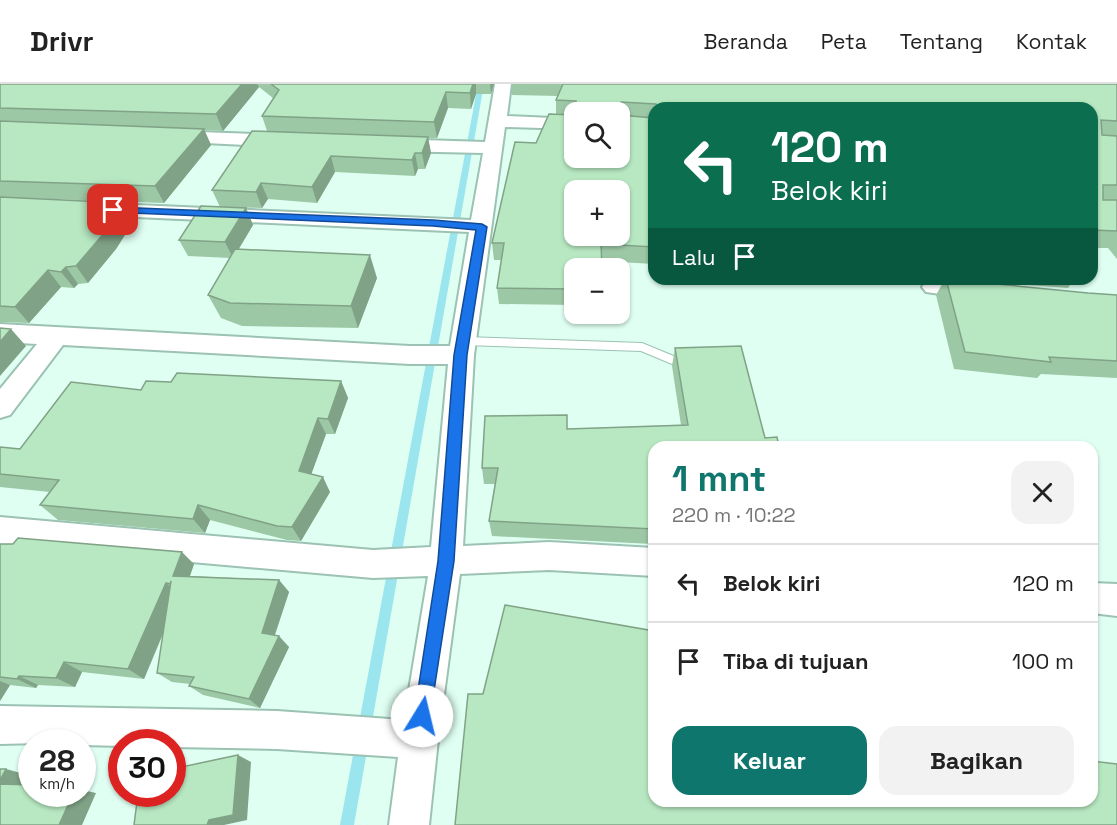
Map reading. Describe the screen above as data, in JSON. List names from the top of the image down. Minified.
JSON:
{"page":{"header":"Drivr","nav":["Beranda","Peta","Tentang","Kontak"],"map_buttons":["+","−"],"turn":["120 m","Belok kiri"],"then":"Lalu","heading":["1 mnt","220 m · 10:22"],"list":[{"name":"Belok kiri","value":"120 m"},{"name":"Tiba di tujuan","value":"100 m"}],"buttons":["Keluar","Bagikan"],"speed":"28 km/h","limit":"30"}}
